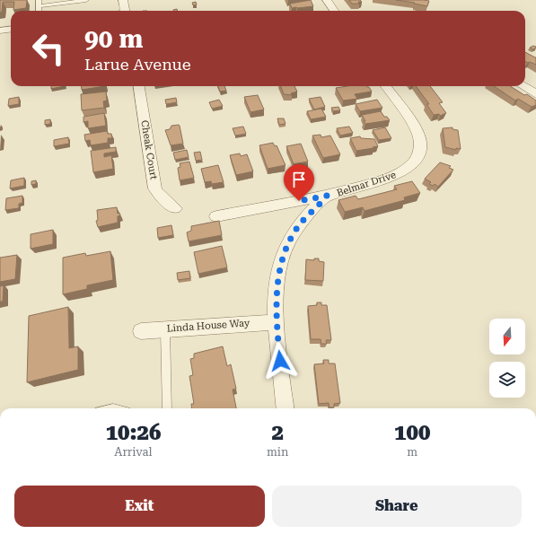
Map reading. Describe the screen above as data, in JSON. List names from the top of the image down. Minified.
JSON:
{"streets":{"street":["Cheak Court","Belmar Drive","Linda House Way"]},"crossings":[["Belmar Drive","Linda House Way"]],"north":"bottom","page":{"turn":["90 m","Larue Avenue"],"eta":["10:26","Arrival","2","min","100","m"],"buttons":["Exit","Share"]}}
